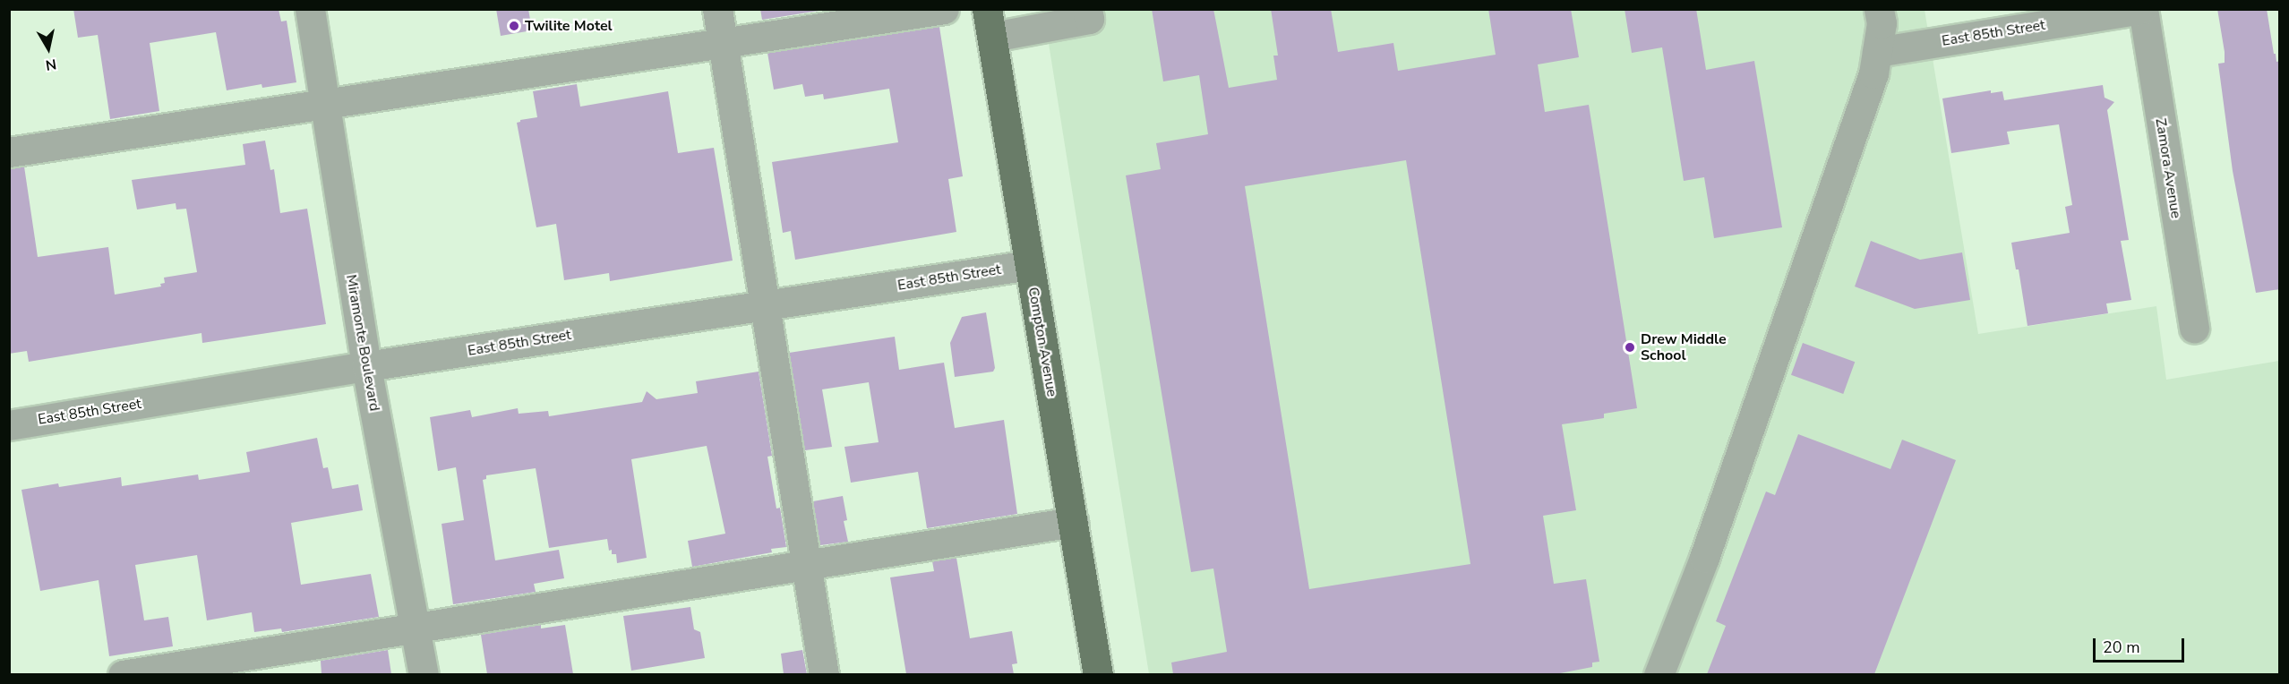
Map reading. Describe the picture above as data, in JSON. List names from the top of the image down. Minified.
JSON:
{"streets":{"main road":["Compton Avenue"],"street":["East 85th Street","Zamora Avenue","Miramonte Boulevard"]},"crossings":[["East 85th Street","Zamora Avenue"],["East 85th Street","Compton Avenue"],["East 85th Street","Miramonte Boulevard"]],"places":["Twilite Motel","Drew Middle School"],"scale_bar":"20 m","north":"bottom"}
